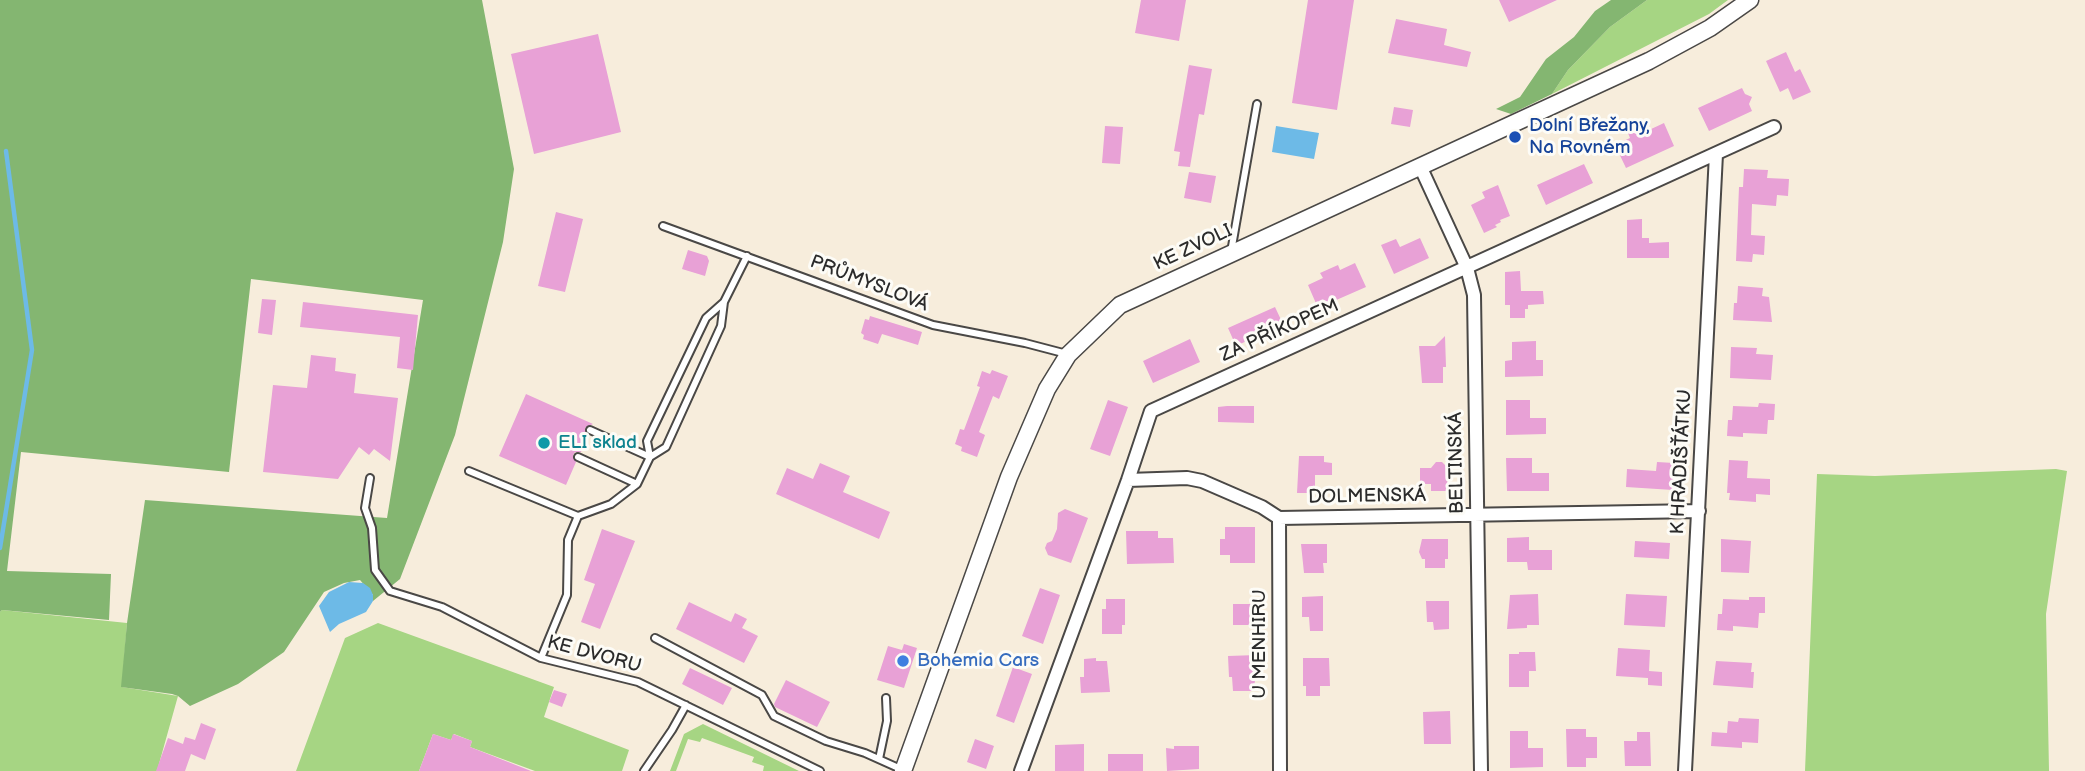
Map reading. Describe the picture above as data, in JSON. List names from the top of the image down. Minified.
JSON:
{"streets":{"street":["KE ZVOLI","ZA PŘÍKOPEM","K HRADIŠŤÁTKU","BELTINSKÁ","DOLMENSKÁ","U MENHIRU"],"lane":["PRŮMYSLOVÁ","KE DVORU"]},"crossings":[["KE ZVOLI","PRŮMYSLOVÁ"],["KE ZVOLI","BELTINSKÁ"],["ZA PŘÍKOPEM","K HRADIŠŤÁTKU"],["ZA PŘÍKOPEM","BELTINSKÁ"],["ZA PŘÍKOPEM","DOLMENSKÁ"],["K HRADIŠŤÁTKU","DOLMENSKÁ"],["BELTINSKÁ","DOLMENSKÁ"],["DOLMENSKÁ","U MENHIRU"]],"places":["Dolní Břežany, Na Rovném","ELI sklad","Bohemia Cars"]}
